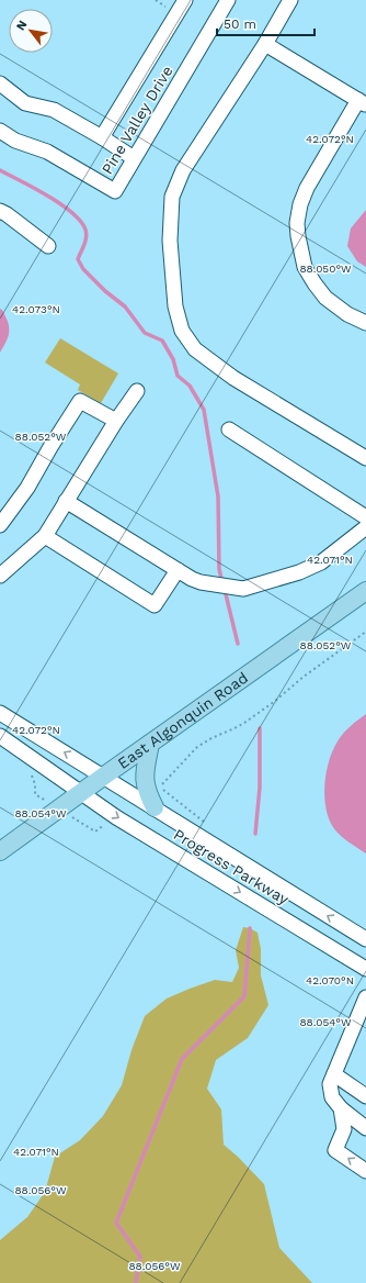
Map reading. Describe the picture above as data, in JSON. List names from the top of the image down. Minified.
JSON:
{"streets":{"main road":["East Algonquin Road"],"street":["Pine Valley Drive","Progress Parkway"]},"crossings":[["East Algonquin Road","Progress Parkway"]],"scale_bar":"50 m","north":"top left","coordinates":["42.072°N","88.050°W","42.073°N","88.052°W","42.071°N","88.054°W","42.070°N","88.056°W"]}
